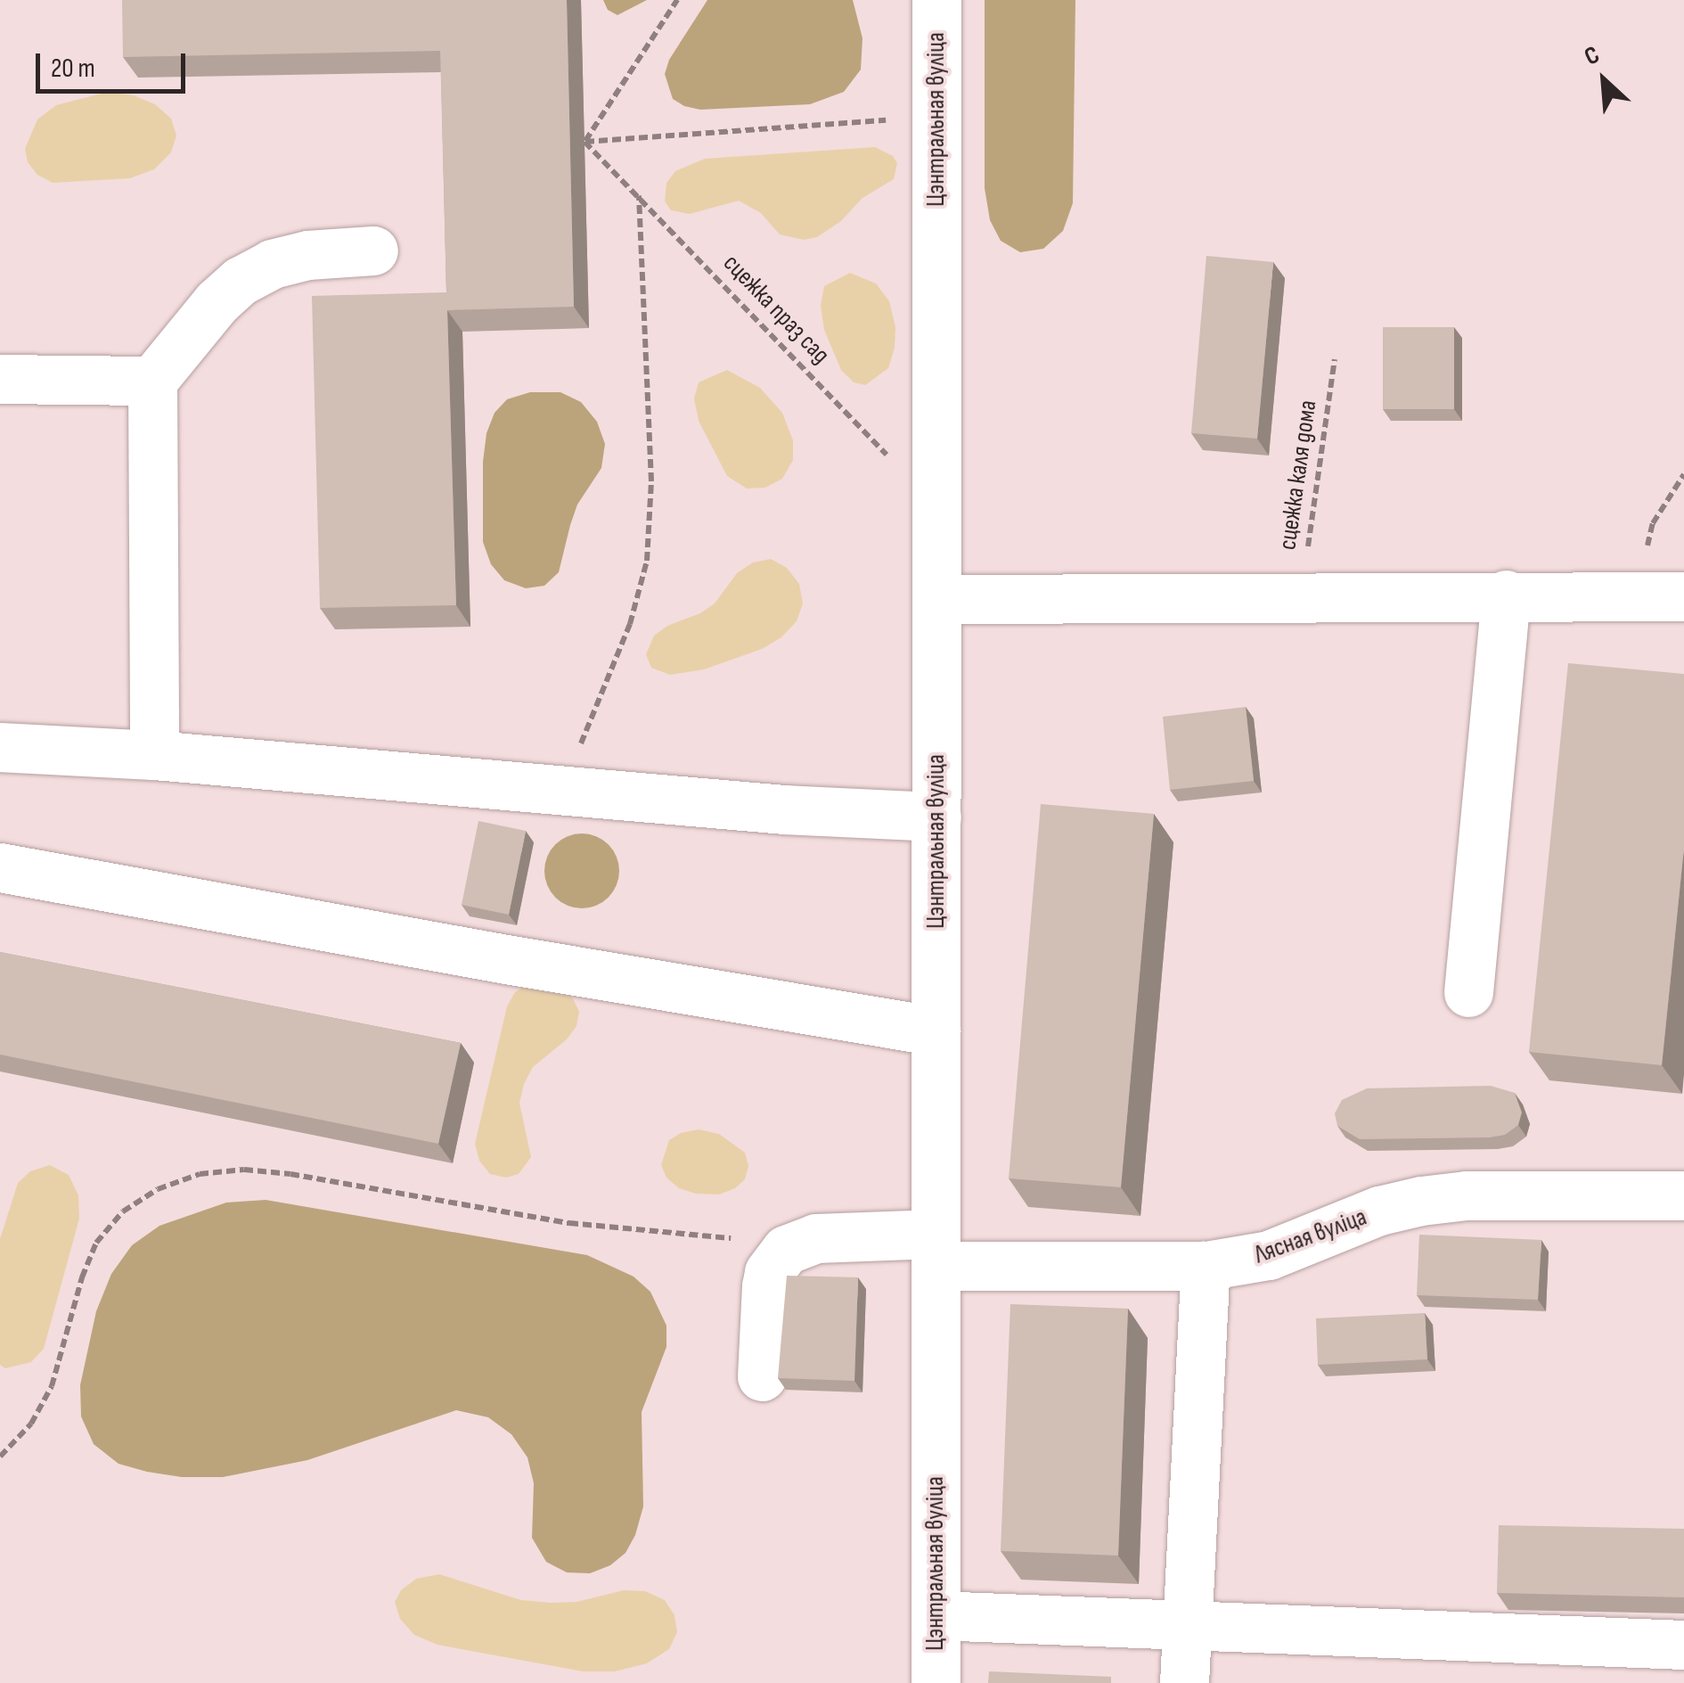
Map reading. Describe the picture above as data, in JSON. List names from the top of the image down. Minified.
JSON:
{"streets":{"street":["Цэнтральная вуліца","Лясная вуліца"],"path":["сцежка праз сад","сцежка каля дома"]},"crossings":[["Цэнтральная вуліца","сцежка праз сад"],["Цэнтральная вуліца","Лясная вуліца"]],"scale_bar":"20 m","north":"top left"}
